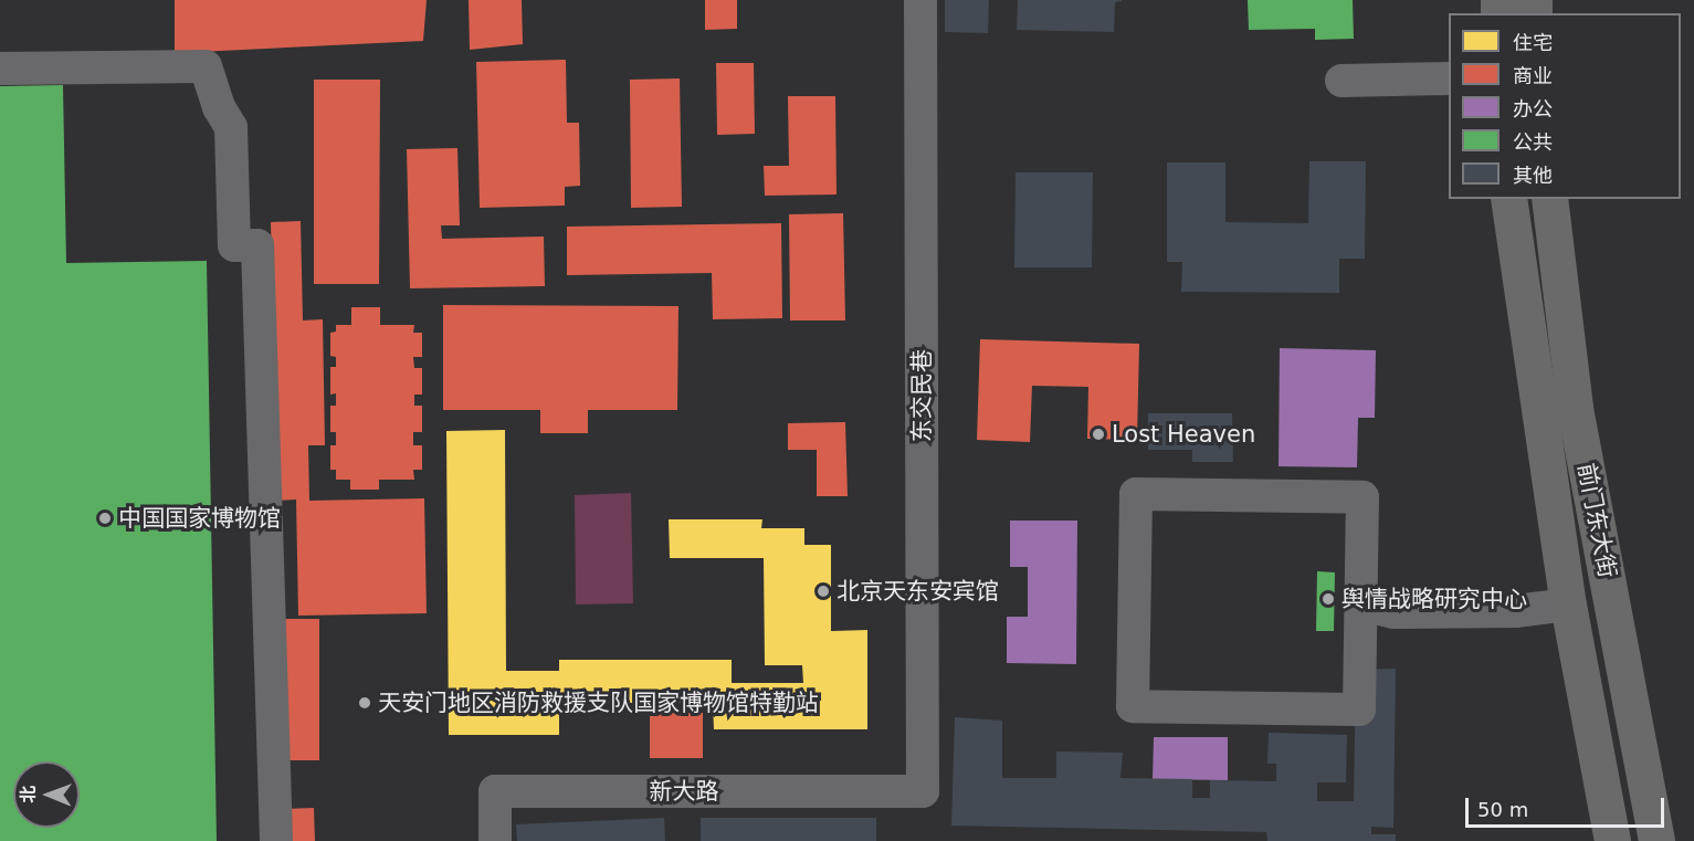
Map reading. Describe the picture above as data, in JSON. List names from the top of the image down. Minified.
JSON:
{"streets":{"main road":["前门东大街"],"street":["东交民巷","新大路"]},"crossings":[["东交民巷","新大路"]],"places":["Lost Heaven","中国国家博物馆","北京天东安宾馆","舆情战略研究中心","天安门地区消防救援支队国家博物馆特勤站"],"legend":["住宅","商业","办公","公共","其他"],"scale_bar":"50 m","north":"left"}
